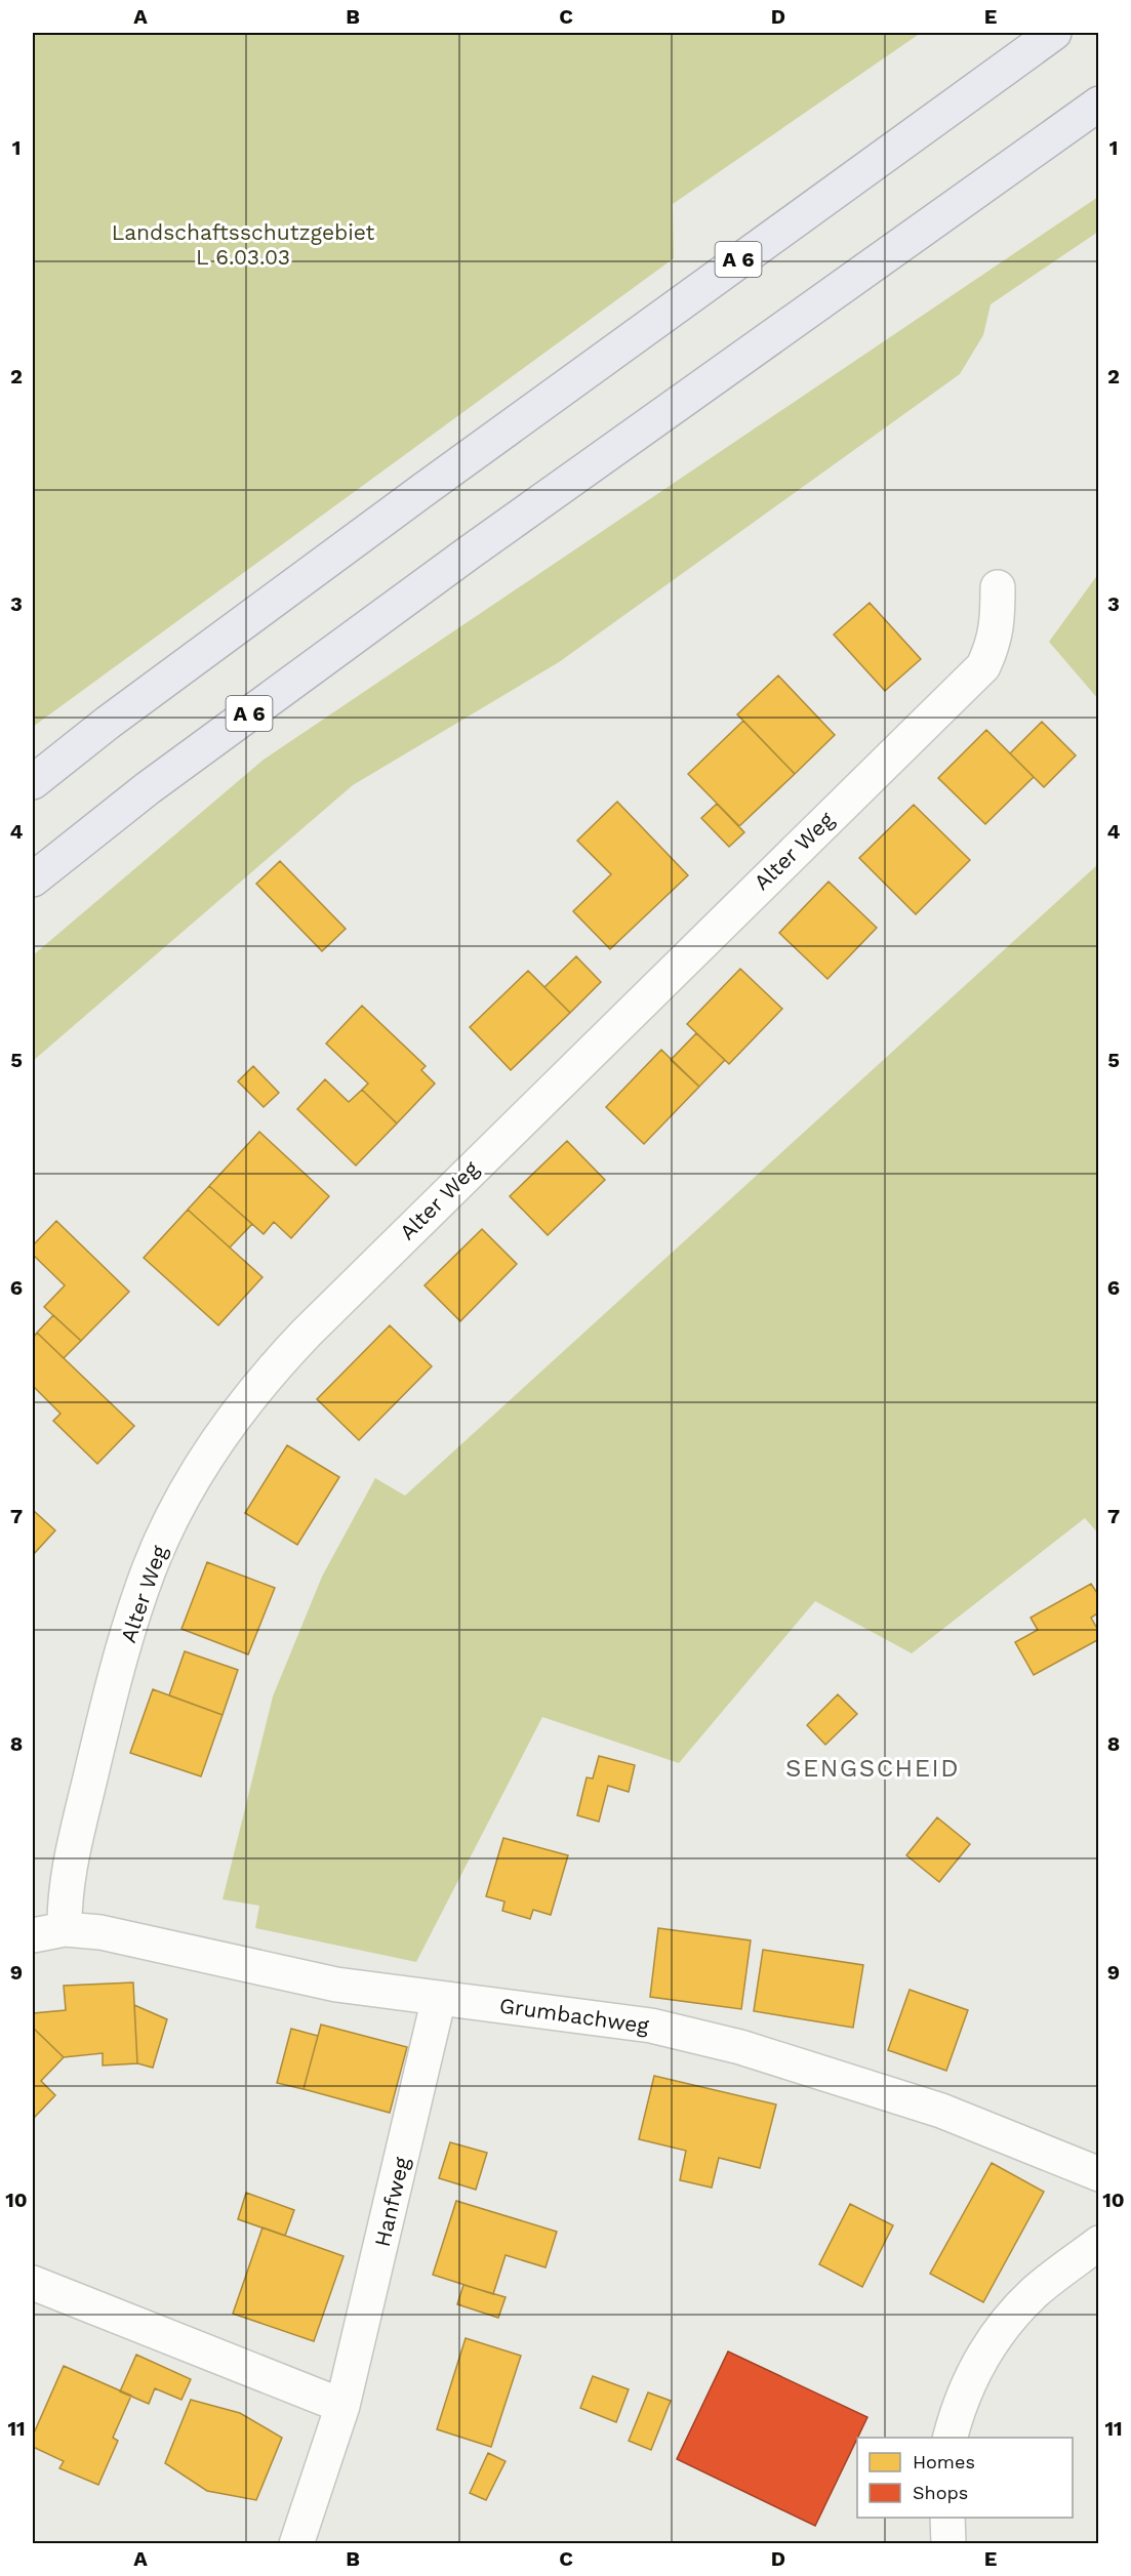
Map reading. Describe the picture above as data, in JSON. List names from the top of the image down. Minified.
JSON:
{"streets":{"highway":["A 6"],"street":["Alter Weg","Grumbachweg","Hanfweg"]},"crossings":[["Alter Weg","Grumbachweg"],["Grumbachweg","Hanfweg"]],"districts":["SENGSCHEID"],"parks":["Landschaftsschutzgebiet L 6.03.03"],"legend":["Homes","Shops"],"grid":{"columns":["A","B","C","D","E"],"rows":["1","2","3","4","5","6","7","8","9","10","11"]}}
